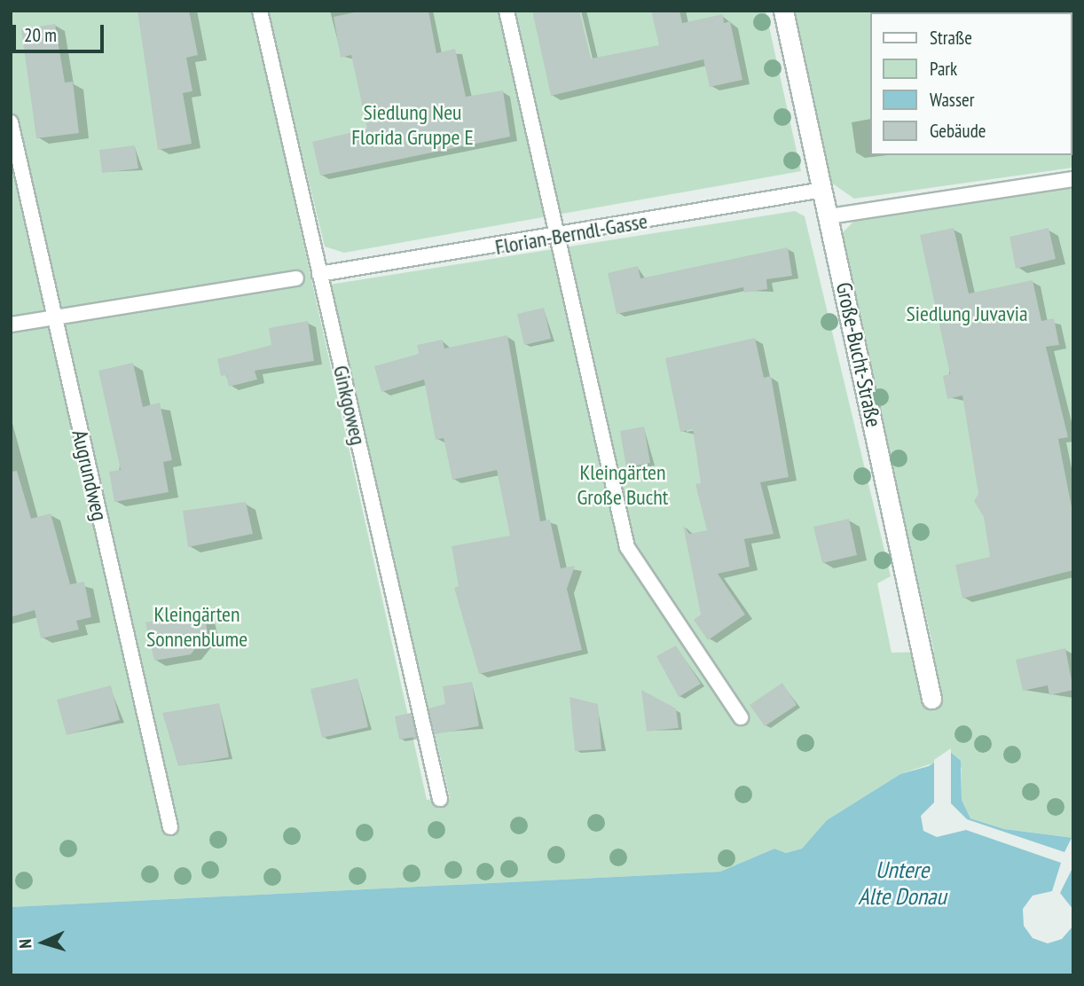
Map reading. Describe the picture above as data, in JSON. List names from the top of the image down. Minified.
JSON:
{"streets":{"street":["Große-Bucht-Straße"],"lane":["Florian-Berndl-Gasse","Ginkgoweg","Augrundweg"]},"crossings":[["Florian-Berndl-Gasse","Große-Bucht-Straße"],["Florian-Berndl-Gasse","Ginkgoweg"]],"water":["Untere Alte Donau"],"parks":["Siedlung Neu Florida Gruppe E","Siedlung Juvavia","Kleingärten Große Bucht","Kleingärten Sonnenblume"],"legend":["Straße","Park","Wasser","Gebäude"],"scale_bar":"20 m","north":"left"}
